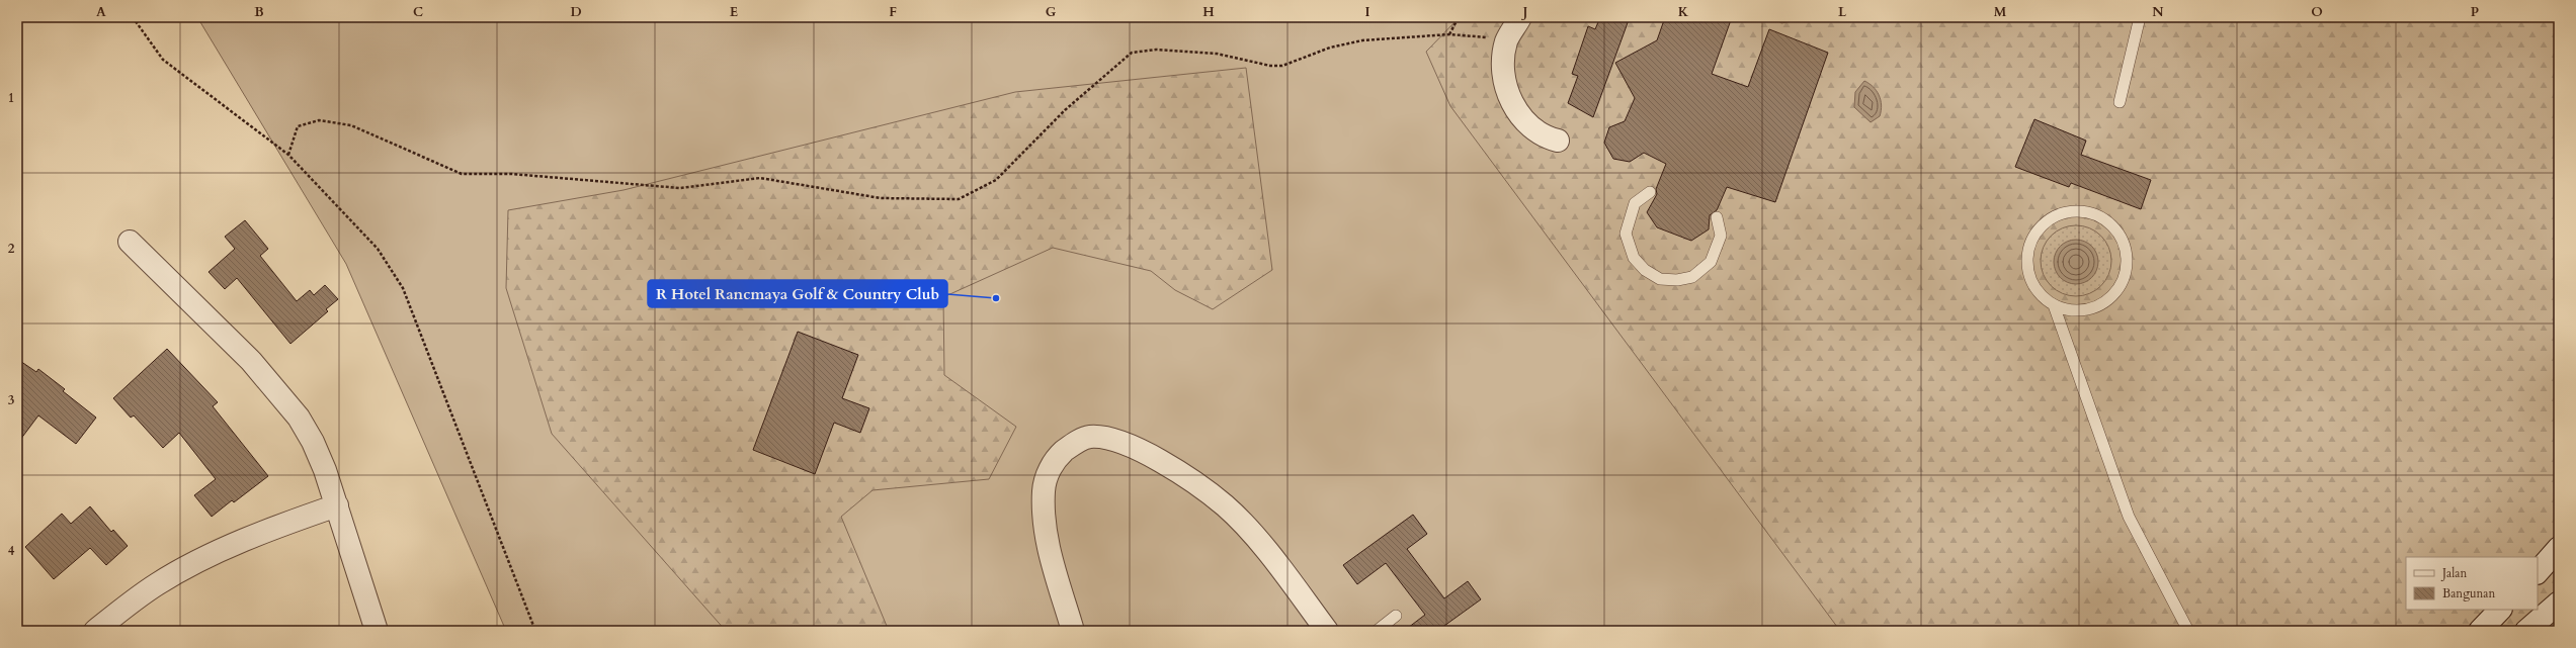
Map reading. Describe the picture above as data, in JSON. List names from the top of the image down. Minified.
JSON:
{"places":["R Hotel Rancmaya Golf & Country Club"],"legend":["Jalan","Bangunan"],"grid":{"columns":["A","B","C","D","E","F","G","H","I","J","K","L","M","N","O","P"],"rows":["1","2","3","4"]}}
